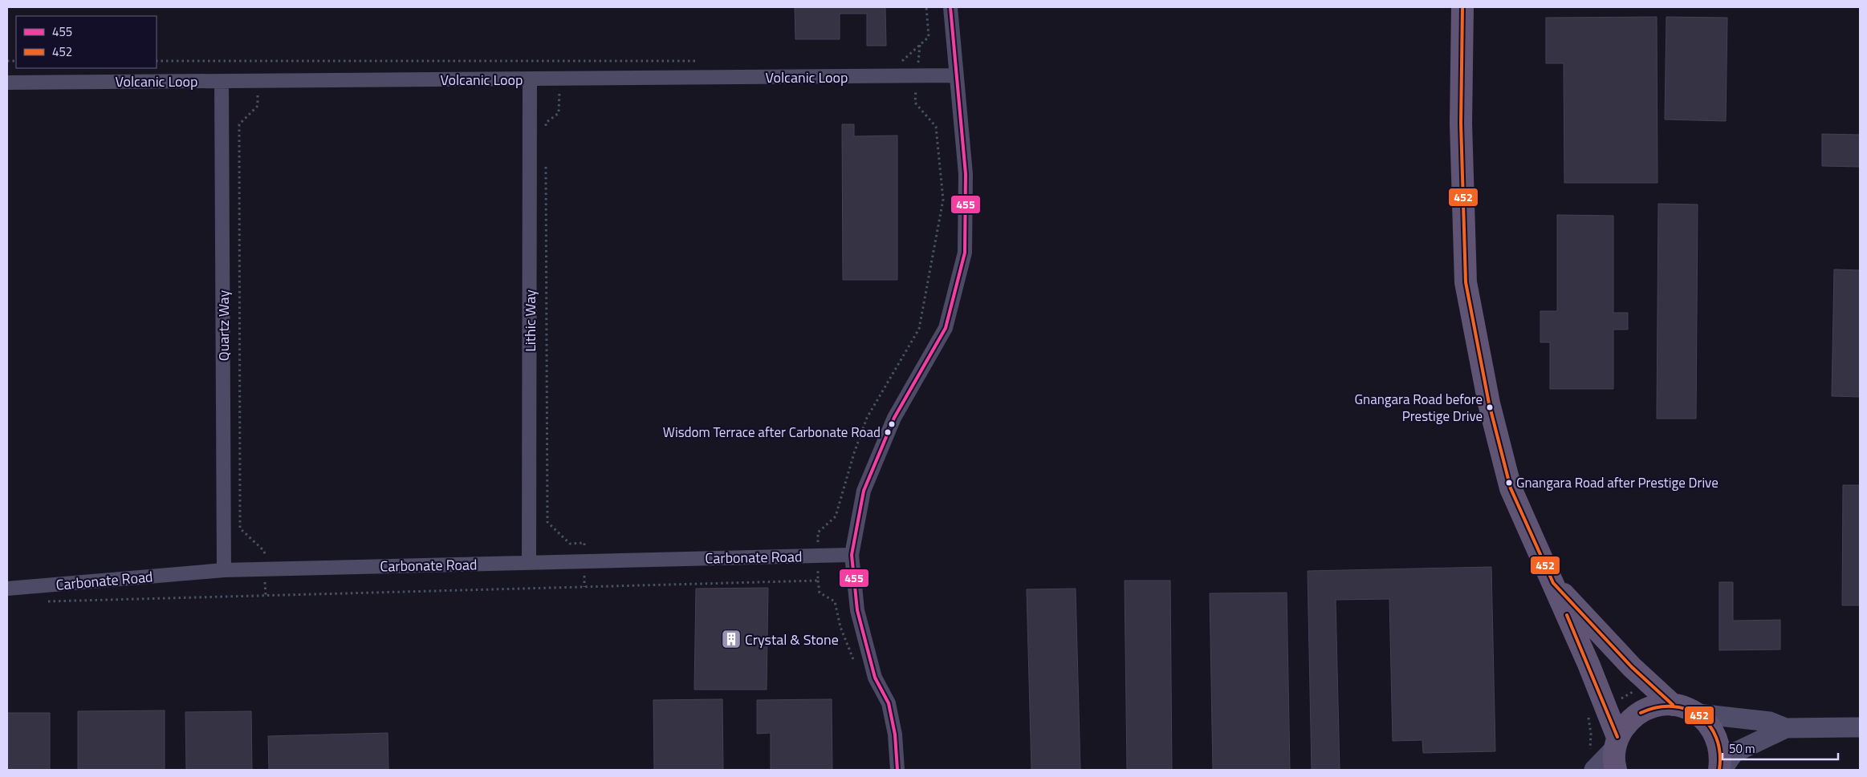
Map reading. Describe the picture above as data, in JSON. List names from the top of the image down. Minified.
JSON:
{"streets":{"street":["Volcanic Loop","Lithic Way","Quartz Way","Carbonate Road"]},"crossings":[["Volcanic Loop","Lithic Way"],["Volcanic Loop","Quartz Way"],["Lithic Way","Carbonate Road"],["Quartz Way","Carbonate Road"]],"places":{"other":["Gnangara Road before Prestige Drive","Wisdom Terrace after Carbonate Road","Gnangara Road after Prestige Drive"],"building":["Crystal & Stone"]},"lines":["transit line 455","transit line 452"],"legend":["455","452"],"scale_bar":"50 m"}
